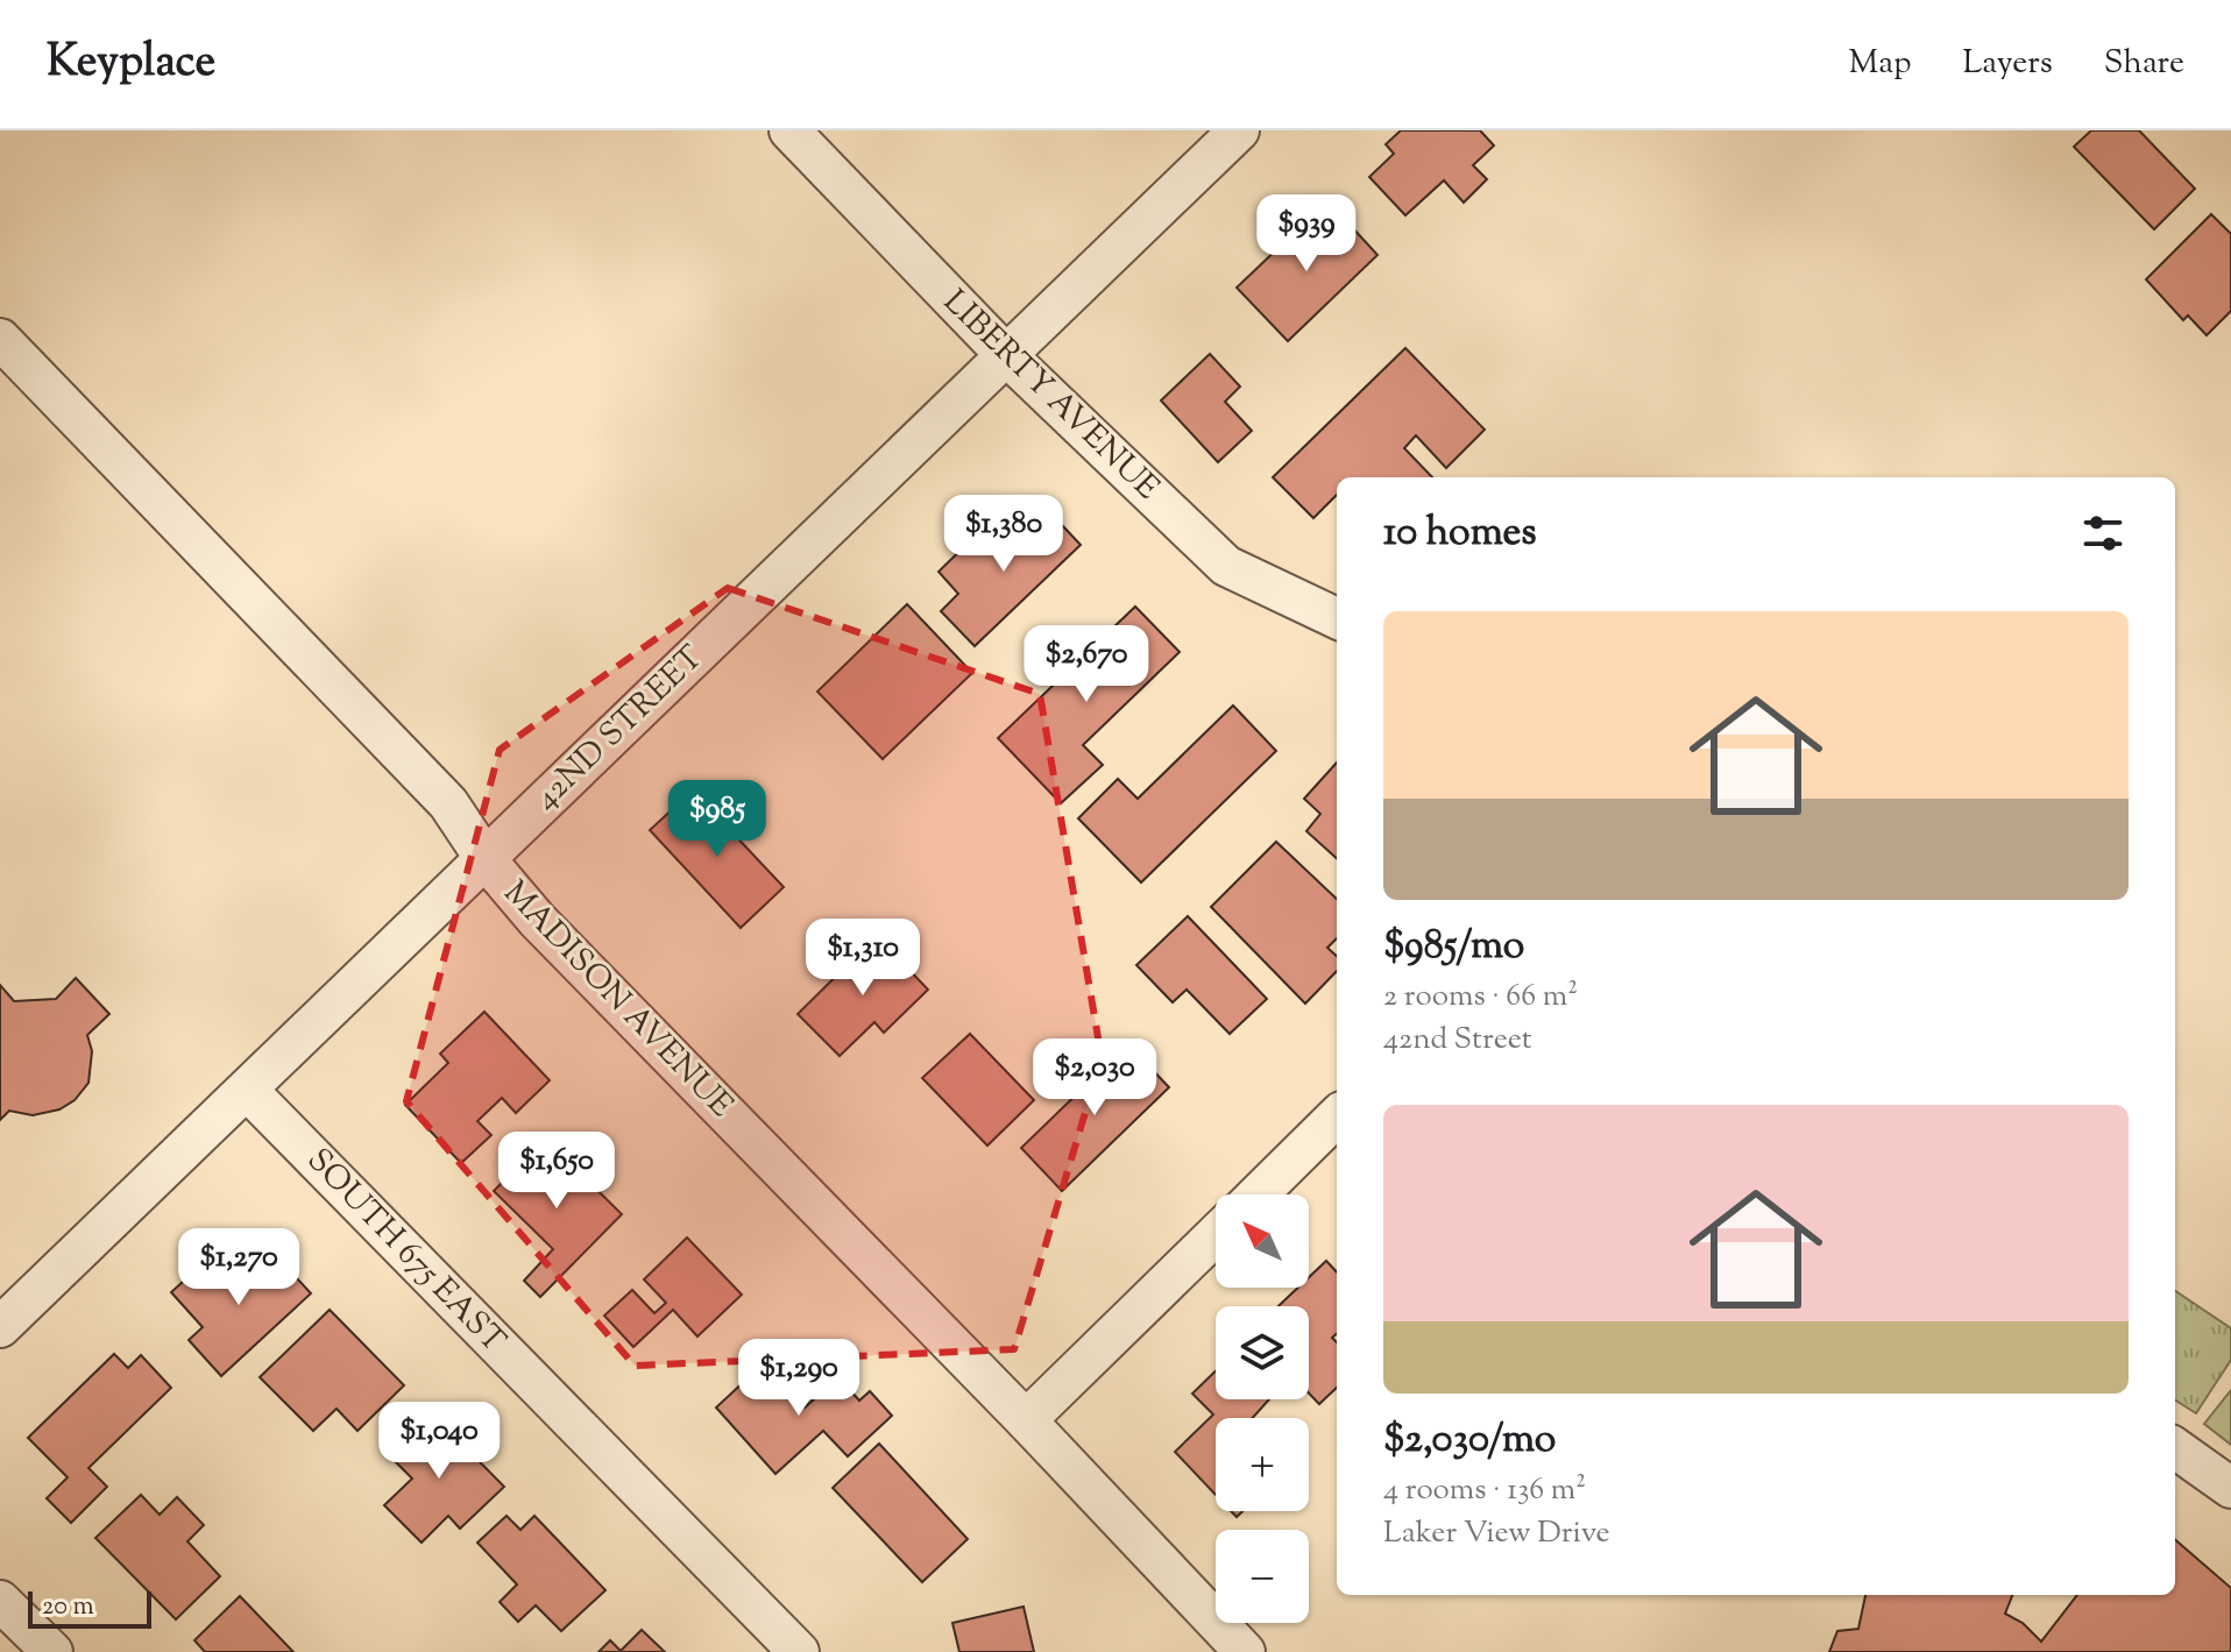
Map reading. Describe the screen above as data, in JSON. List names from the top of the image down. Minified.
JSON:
{"streets":{"street":["LIBERTY AVENUE","42ND STREET","MADISON AVENUE","SOUTH 675 EAST"]},"crossings":[["LIBERTY AVENUE","42ND STREET"],["42ND STREET","MADISON AVENUE"],["42ND STREET","SOUTH 675 EAST"]],"scale_bar":"20 m","north":"top left","page":{"header":"Keyplace","nav":["Map","Layers","Share"],"price":["$939","$1,380","$2,670","$985","$1,310","$2,030","$1,650","$1,270","$1,290","$1,040"],"heading":"10 homes","list":[{"name":"$985/mo","note":"2 rooms · 66 m² · 42nd Street"},{"name":"$2,030/mo","note":"4 rooms · 136 m² · Laker View Drive"}],"map_buttons":["+","−"],"scale":"20 m"}}
